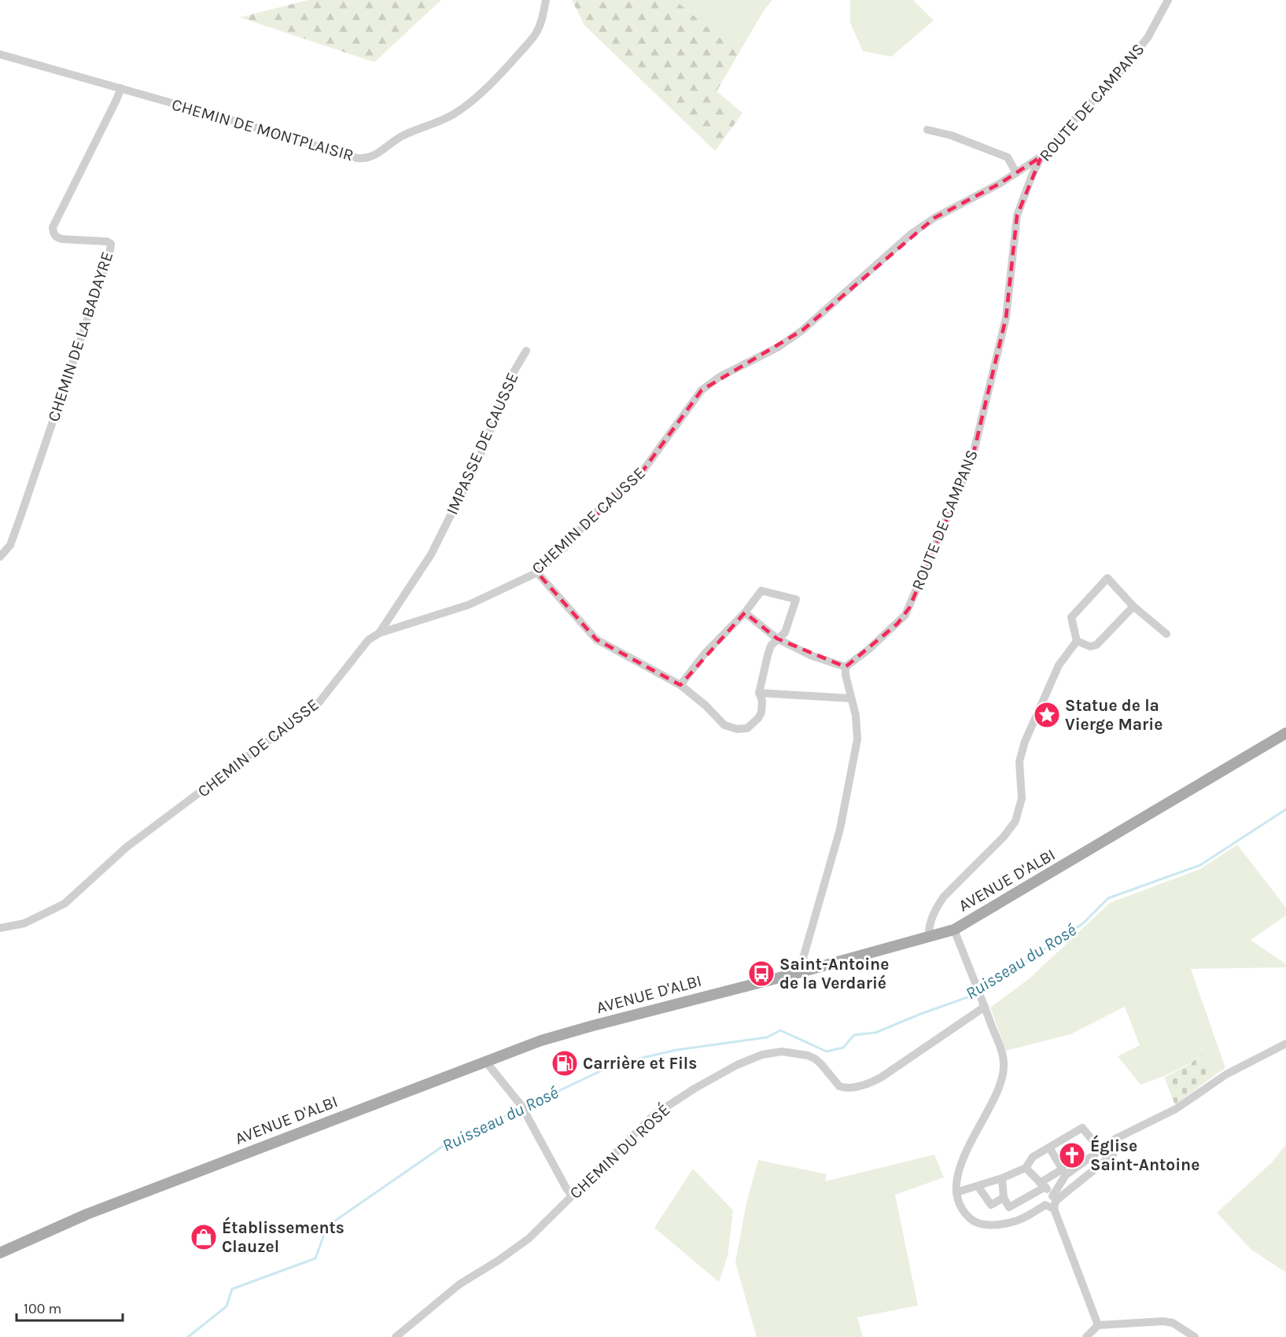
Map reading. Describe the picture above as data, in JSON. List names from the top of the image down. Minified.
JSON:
{"streets":{"main road":["AVENUE D'ALBI"],"street":["ROUTE DE CAMPANS","CHEMIN DE MONTPLAISIR","CHEMIN DE LA BADAYRE","IMPASSE DE CAUSSE","CHEMIN DE CAUSSE","CHEMIN DU ROSÉ"]},"crossings":[["ROUTE DE CAMPANS","CHEMIN DE CAUSSE"],["CHEMIN DE MONTPLAISIR","CHEMIN DE LA BADAYRE"],["IMPASSE DE CAUSSE","CHEMIN DE CAUSSE"]],"water":["Ruisseau du Rosé"],"places":{"place":["Statue de la Vierge Marie"],"bus stop":["Saint-Antoine de la Verdarié"],"fuel station":["Carrière et Fils"],"church":["Église Saint-Antoine"],"shop":["Établissements Clauzel"]},"scale_bar":"100 m"}
